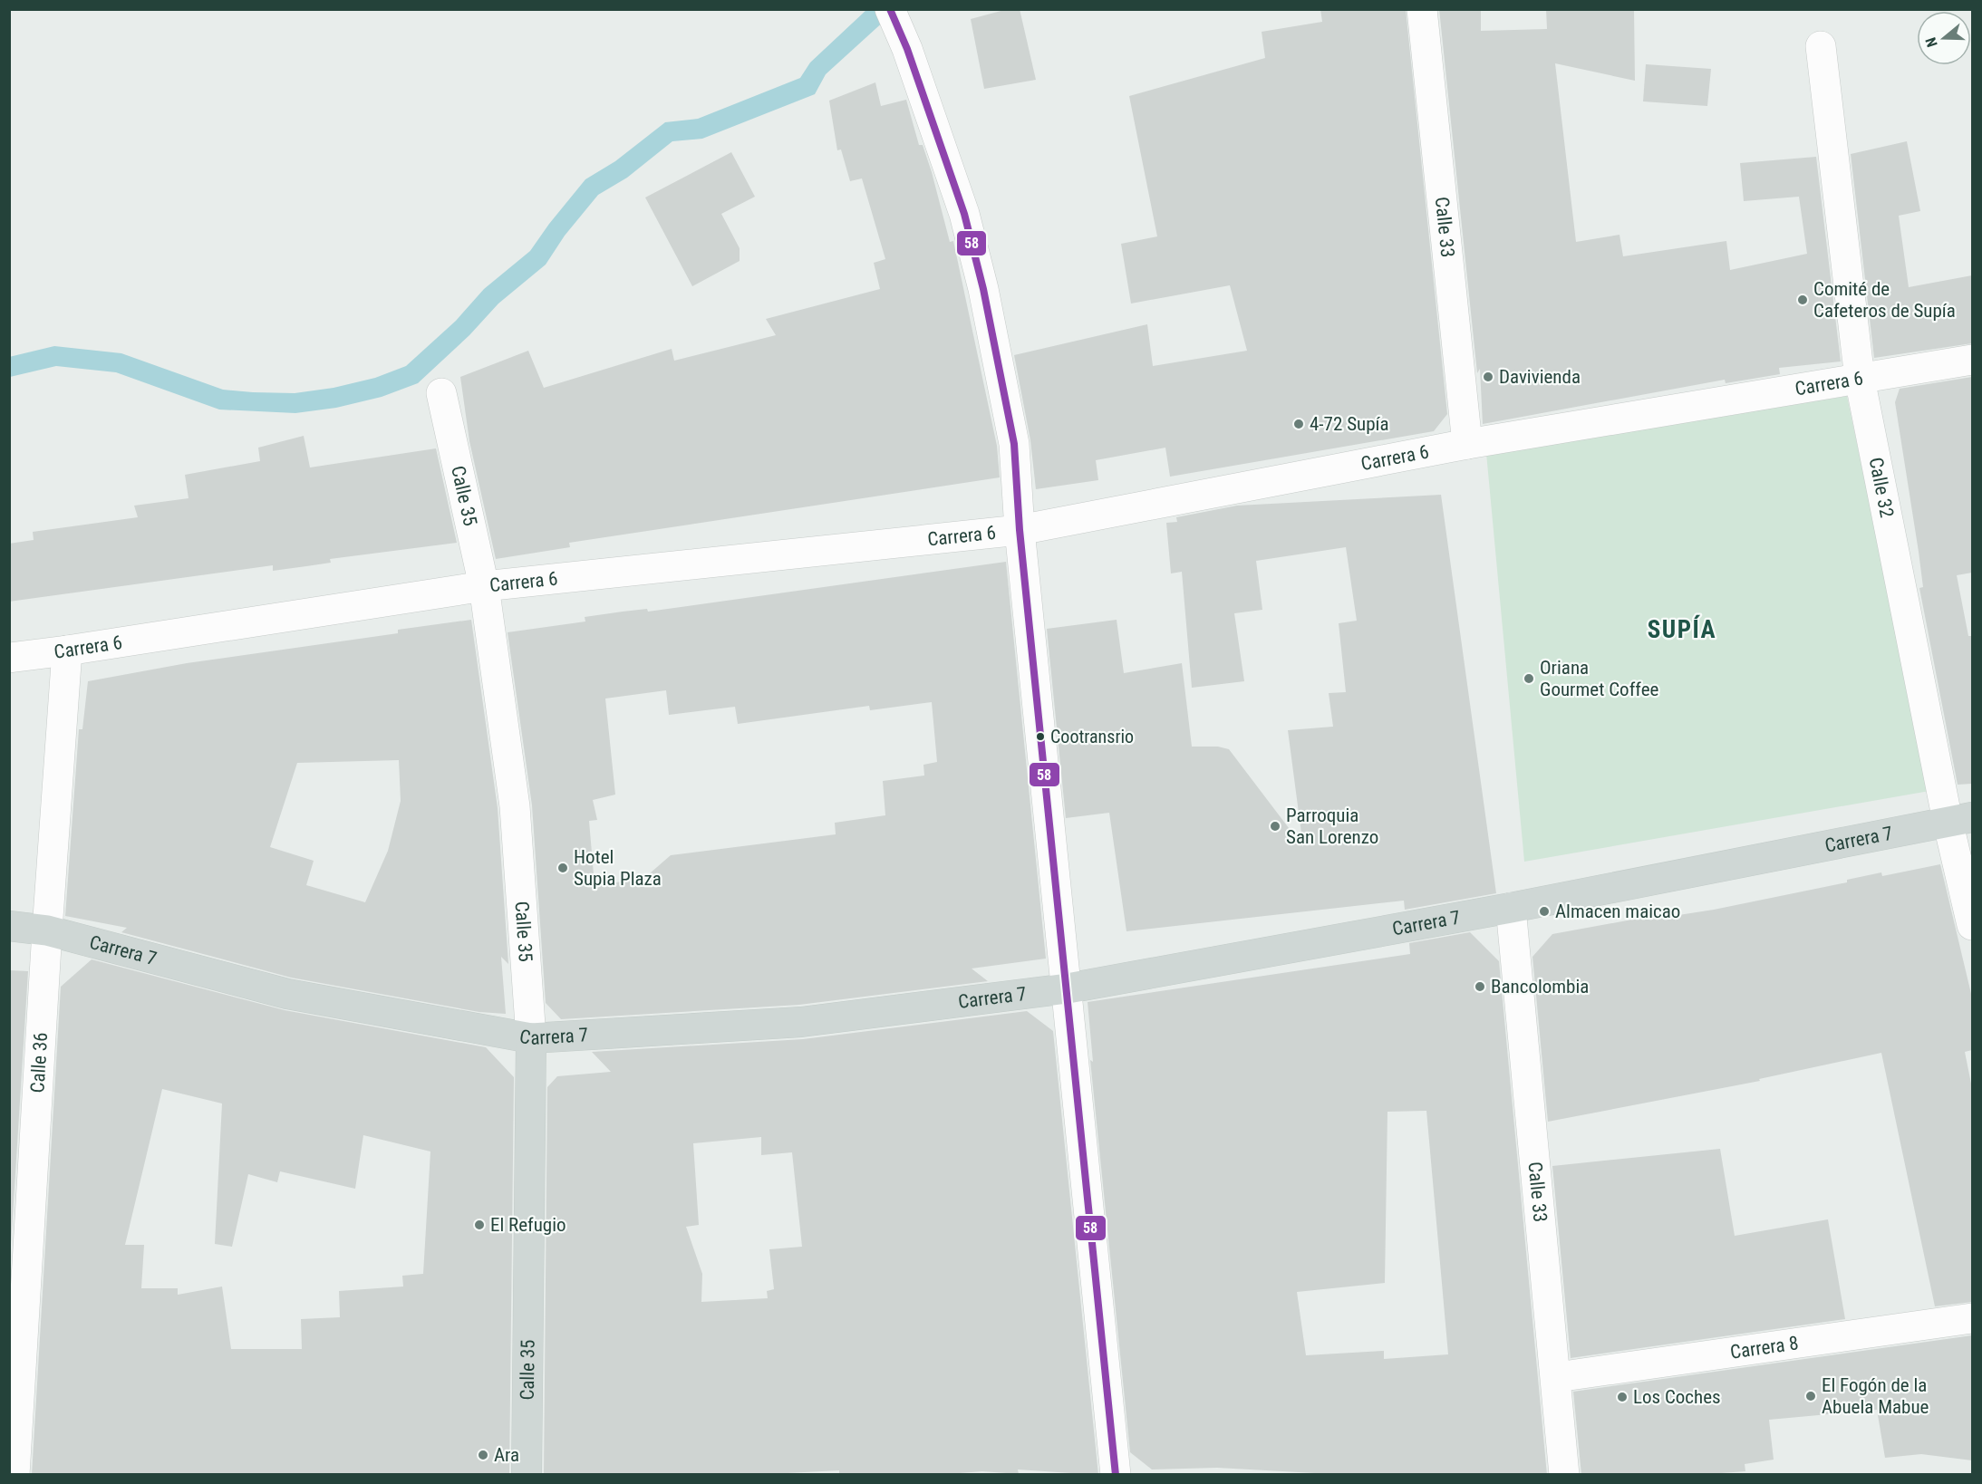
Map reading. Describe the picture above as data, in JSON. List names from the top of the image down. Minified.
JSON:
{"streets":{"main road":["Calle 35","Carrera 7"],"street":["Calle 33","Carrera 6","Calle 32","Calle 36","Carrera 8"]},"crossings":[["Calle 33","Carrera 6"],["Calle 33","Carrera 7"],["Calle 33","Carrera 8"],["Carrera 6","Calle 32"],["Carrera 6","Calle 35"],["Carrera 6","Calle 36"],["Calle 32","Carrera 7"],["Calle 35","Carrera 7"],["Carrera 7","Calle 36"]],"districts":["SUPÍA"],"places":["Comité de Cafeteros de Supía","Davivienda","4-72 Supía","Oriana Gourmet Coffee","Cootransrio","Parroquia San Lorenzo","Hotel Supia Plaza","Almacen maicao","Bancolombia","El Refugio","El Fogón de la Abuela Mabue","Los Coches","Ara"],"lines":["transit line 58"],"north":"left"}
